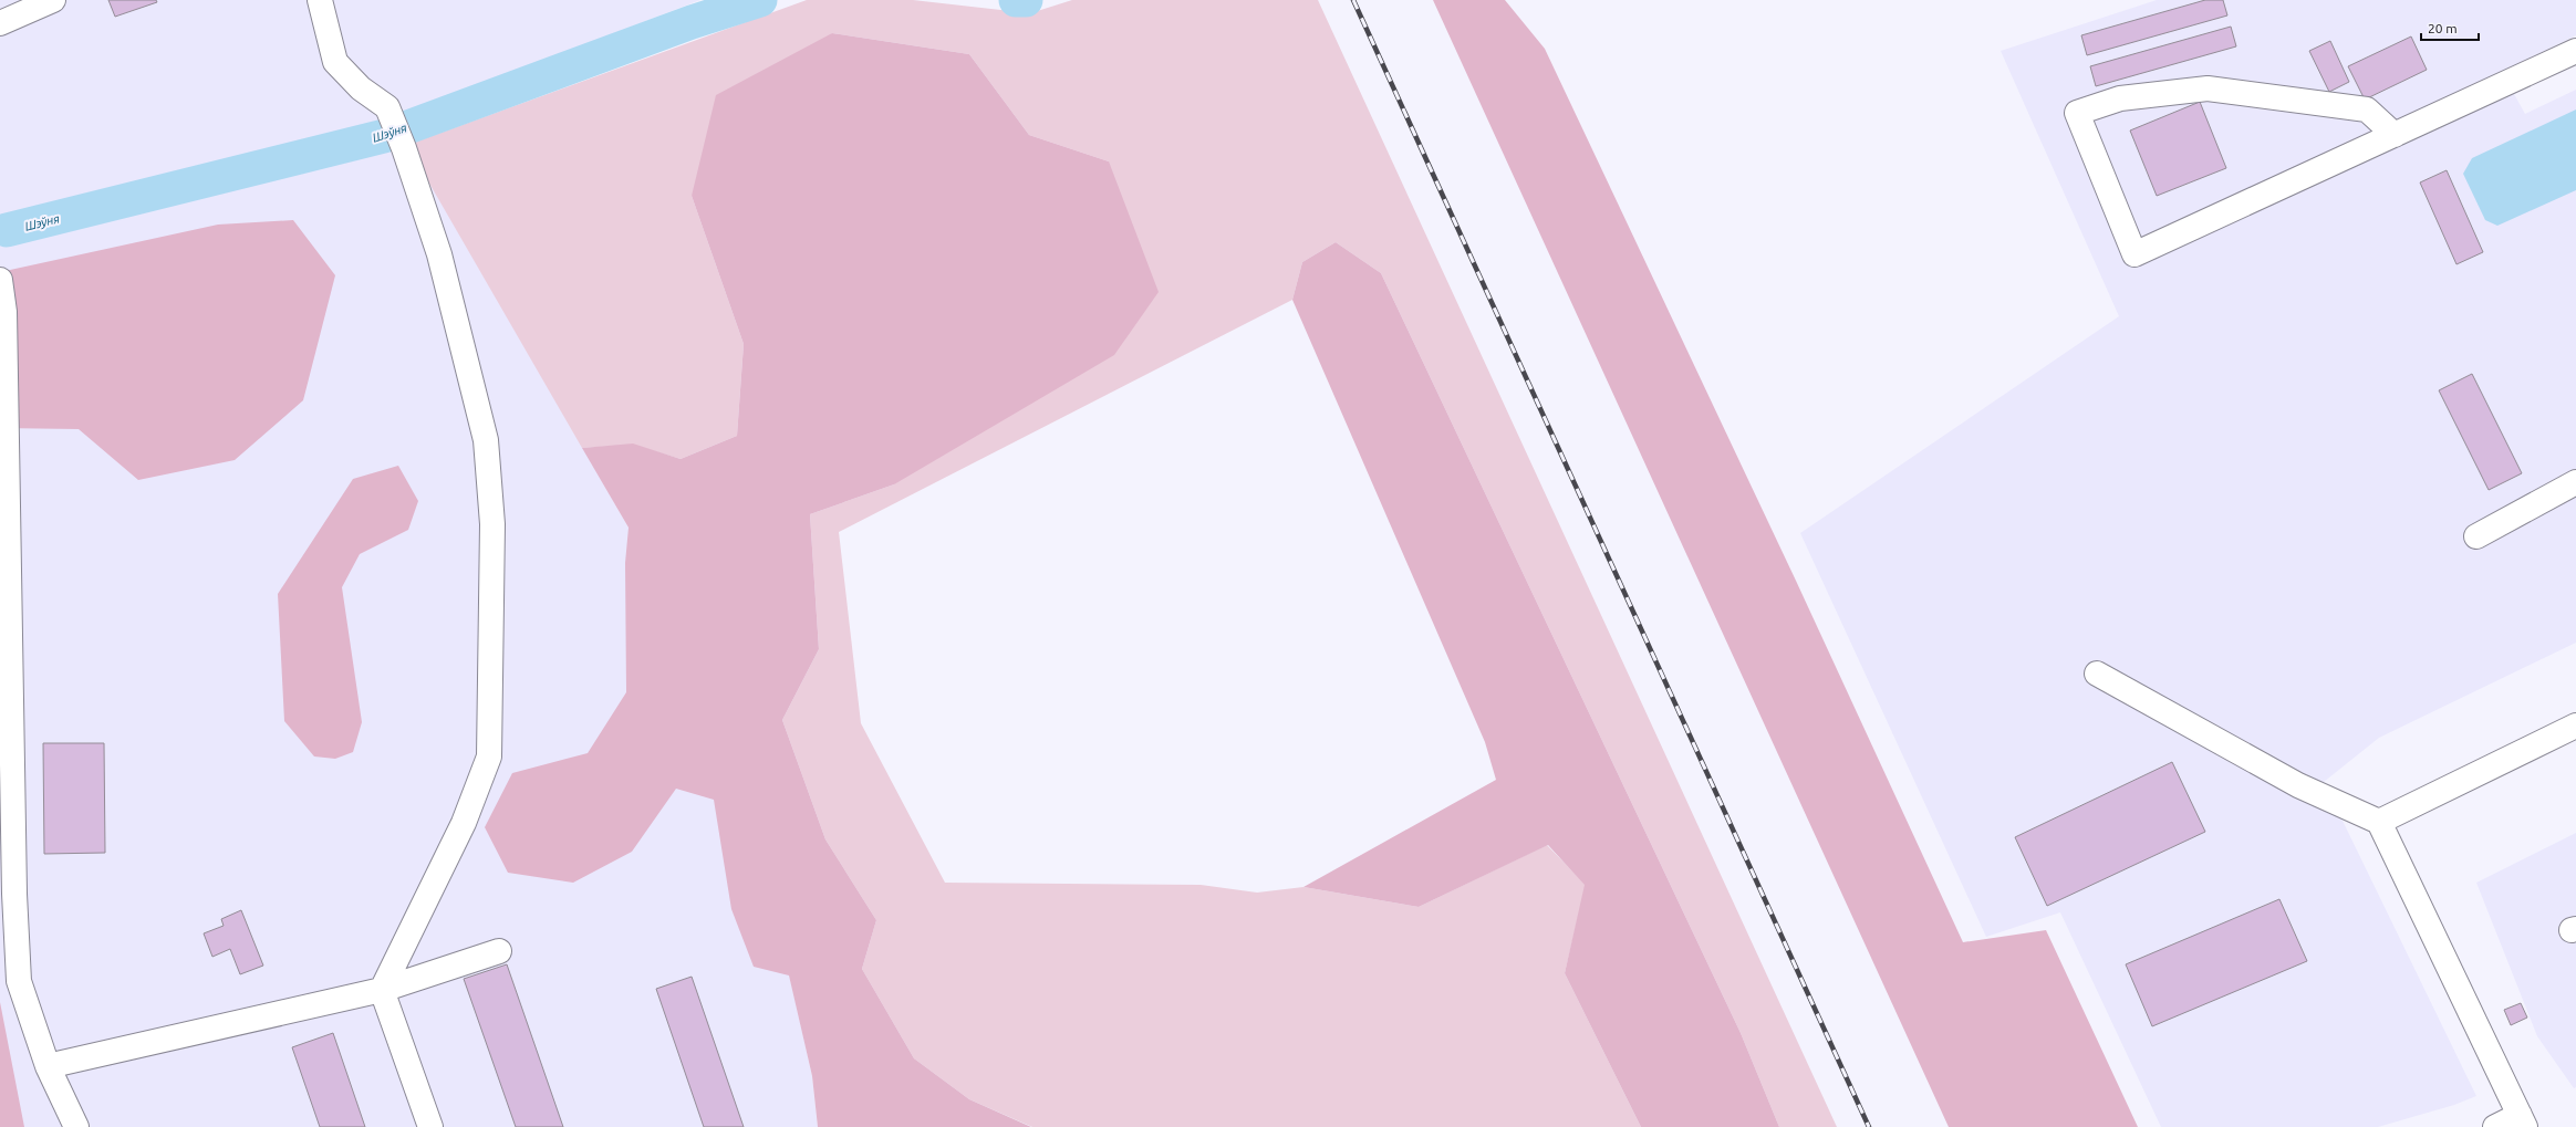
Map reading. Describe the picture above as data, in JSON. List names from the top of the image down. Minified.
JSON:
{"water":["Шэўня"],"scale_bar":"20 m"}
